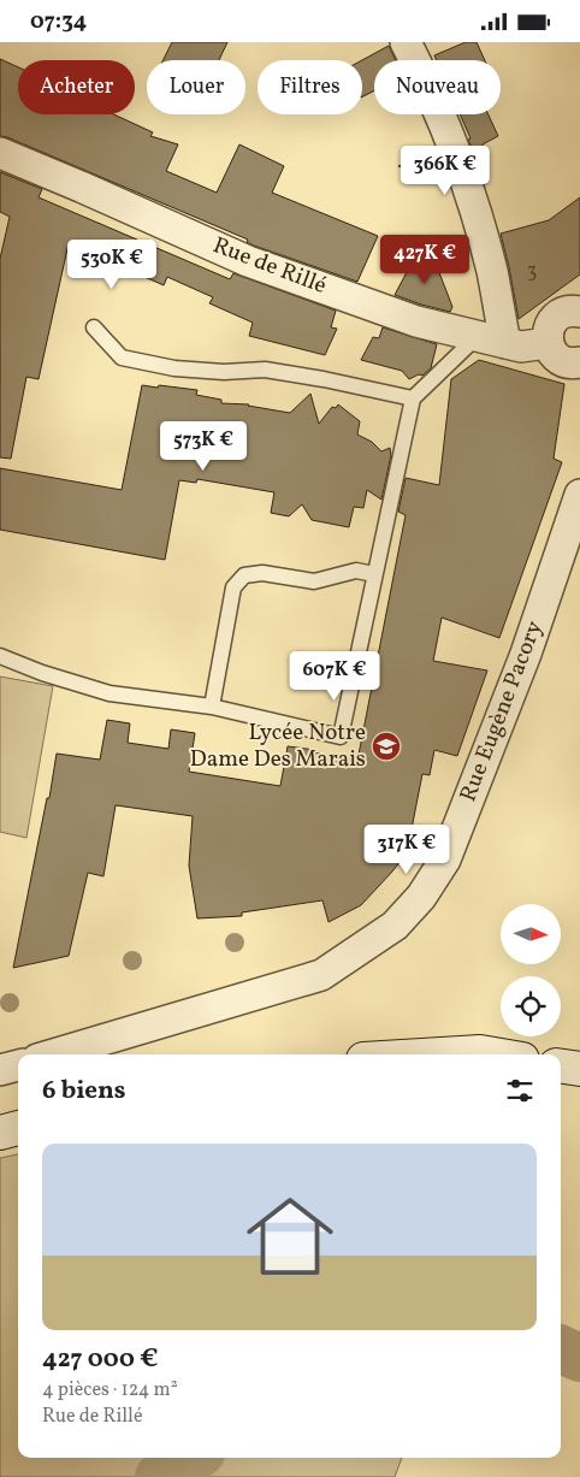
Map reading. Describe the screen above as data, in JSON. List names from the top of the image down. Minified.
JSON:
{"streets":{"street":["Rue de Rillé","Rue Eugène Pacory"]},"places":{"school or university":["Lycée Notre Dame Des Marais"]},"house_numbers":["3"],"north":"right","page":{"status":"07:34","chip":["Acheter","Louer","Filtres","Nouveau"],"price":["366K €","427K €","530K €","573K €","607K €","317K €"],"heading":"6 biens","list":[{"name":"427 000 €","note":"4 pièces · 124 m² · Rue de Rillé"}]}}
